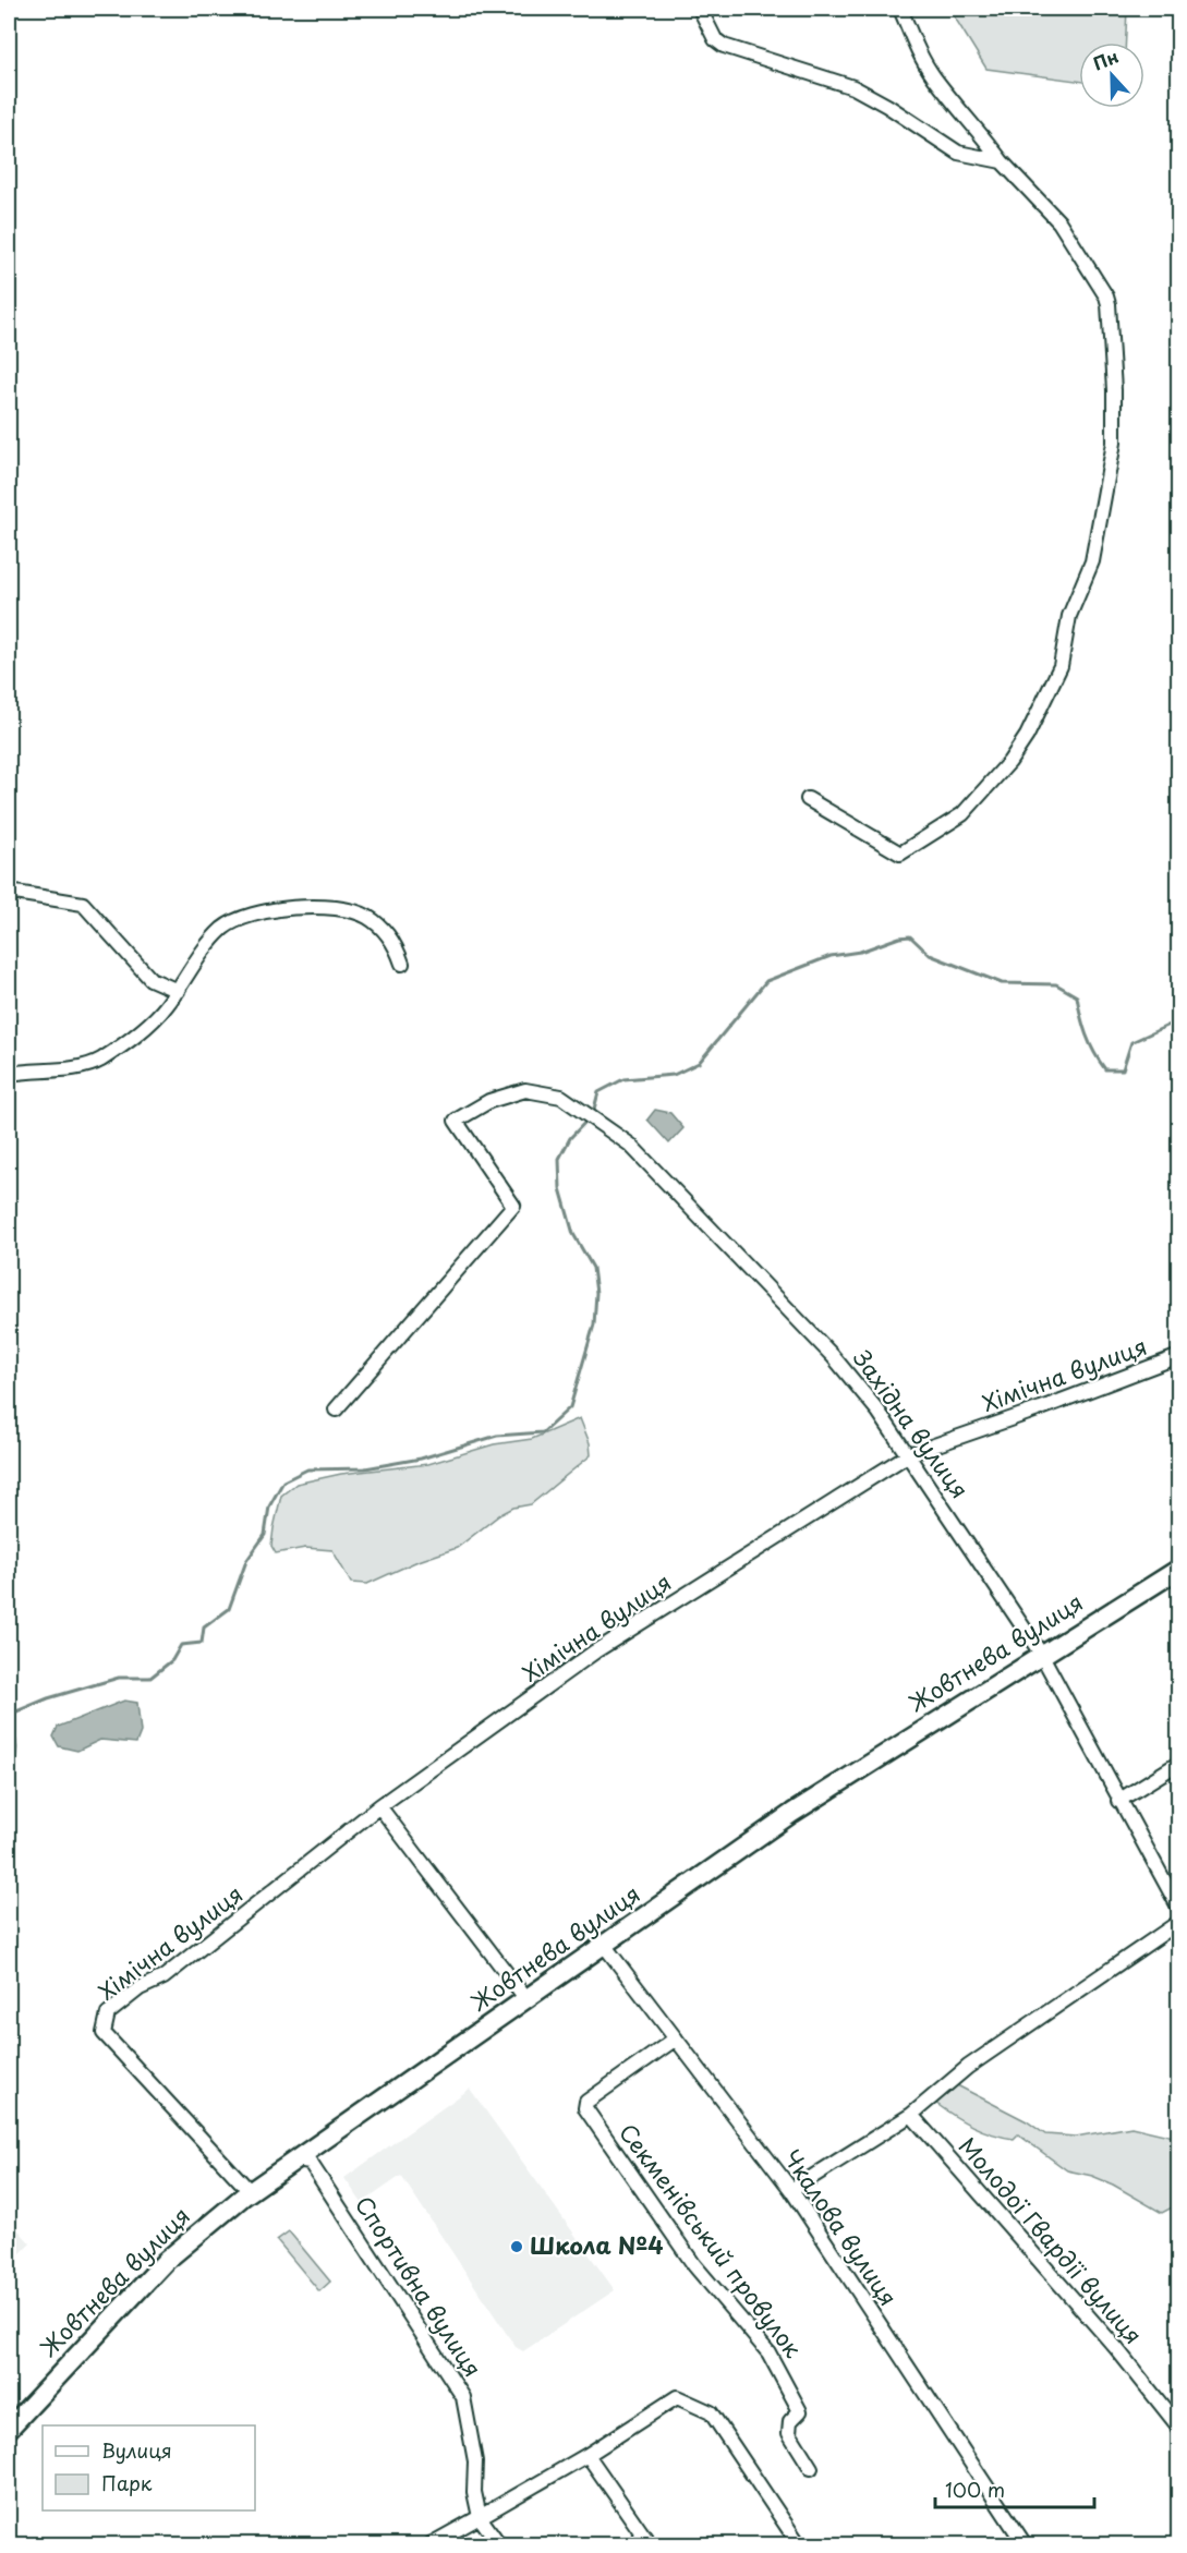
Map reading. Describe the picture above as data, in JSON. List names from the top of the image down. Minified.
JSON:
{"streets":{"main road":["Жовтнева вулиця"],"street":["Хімічна вулиця","Західна вулиця","Чкалова вулиця","Секменівський провулок","Молодої Гвардії вулиця","Спортивна вулиця"]},"crossings":[["Хімічна вулиця","Західна вулиця"],["Хімічна вулиця","Жовтнева вулиця"],["Західна вулиця","Жовтнева вулиця"],["Жовтнева вулиця","Чкалова вулиця"],["Жовтнева вулиця","Спортивна вулиця"],["Чкалова вулиця","Секменівський провулок"]],"places":["Школа №4"],"legend":["Вулиця","Парк"],"scale_bar":"100 m","north":"top"}
